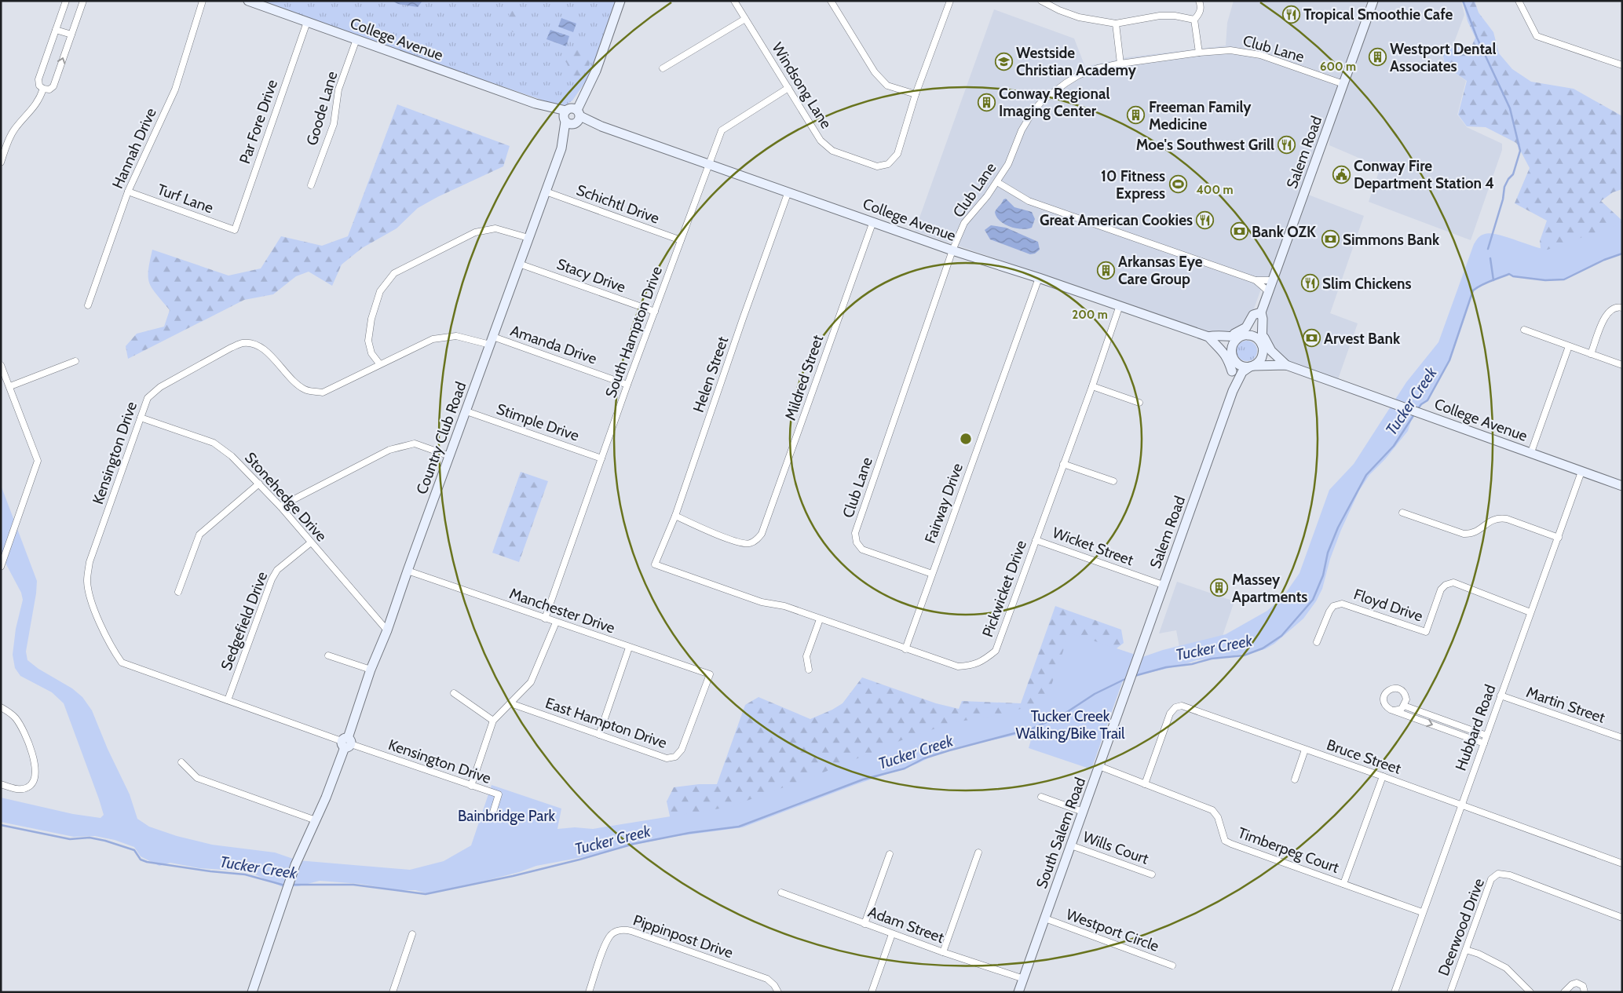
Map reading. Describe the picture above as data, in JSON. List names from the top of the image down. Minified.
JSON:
{"streets":{"street":["College Avenue","Club Lane","Windsong Lane","Goode Lane","Par Fore Drive","Hannah Drive","Salem Road","Turf Lane","Schichtl Drive","Stacy Drive","South Hampton Drive","Amanda Drive","Helen Street","Mildred Street","Stimple Drive","Country Club Road","Kensington Drive","Stonehedge Drive","Fairway Drive","Wicket Street","Pickwicket Drive","Floyd Drive","Manchester Drive","Sedgefield Drive","Martin Street","East Hampton Drive","Hubbard Road","Bruce Street","South Salem Road","Wills Court","Timberpeg Court","Adam Street","Deerwood Drive","Westport Circle","Pippinpost Drive"]},"crossings":[["College Avenue","Club Lane"],["College Avenue","Goode Lane"],["College Avenue","Par Fore Drive"],["College Avenue","Salem Road"],["College Avenue","South Hampton Drive"],["College Avenue","Helen Street"],["College Avenue","Mildred Street"],["College Avenue","Country Club Road"],["College Avenue","Fairway Drive"],["College Avenue","Pickwicket Drive"],["College Avenue","Hubbard Road"],["Club Lane","Salem Road"],["Club Lane","Fairway Drive"],["Windsong Lane","South Hampton Drive"],["Par Fore Drive","Turf Lane"],["Hannah Drive","Turf Lane"],["Salem Road","Wicket Street"],["Salem Road","South Salem Road"],["Schichtl Drive","South Hampton Drive"],["Schichtl Drive","Country Club Road"],["Stacy Drive","South Hampton Drive"],["Stacy Drive","Country Club Road"],["South Hampton Drive","Amanda Drive"],["South Hampton Drive","Stimple Drive"],["South Hampton Drive","Manchester Drive"],["Amanda Drive","Country Club Road"],["Amanda Drive","Kensington Drive"],["Helen Street","Mildred Street"],["Helen Street","Pickwicket Drive"],["Stimple Drive","Country Club Road"],["Country Club Road","Kensington Drive"],["Country Club Road","Stonehedge Drive"],["Country Club Road","Manchester Drive"],["Kensington Drive","Stonehedge Drive"],["Kensington Drive","Sedgefield Drive"],["Stonehedge Drive","Sedgefield Drive"],["Fairway Drive","Pickwicket Drive"],["Wicket Street","Pickwicket Drive"],["Floyd Drive","Hubbard Road"],["Manchester Drive","East Hampton Drive"],["Martin Street","Hubbard Road"],["Hubbard Road","Bruce Street"],["Hubbard Road","Timberpeg Court"],["Bruce Street","Timberpeg Court"],["South Salem Road","Wills Court"],["South Salem Road","Timberpeg Court"],["South Salem Road","Adam Street"],["South Salem Road","Westport Circle"]],"water":["Tucker Creek"],"parks":["Tucker Creek Walking/Bike Trail","Bainbridge Park"],"places":{"restaurant":["Tropical Smoothie Cafe","Moe's Southwest Grill","Great American Cookies","Slim Chickens"],"building":["Westport Dental Associates","Conway Regional Imaging Center","Freeman Family Medicine","Arkansas Eye Care Group","Massey Apartments"],"school or university":["Westside Christian Academy"],"public building":["Conway Fire Department Station 4"],"sports":["10 Fitness Express"],"bank":["Bank OZK","Simmons Bank","Arvest Bank"]},"rings":["600 m","400 m","200 m"]}
